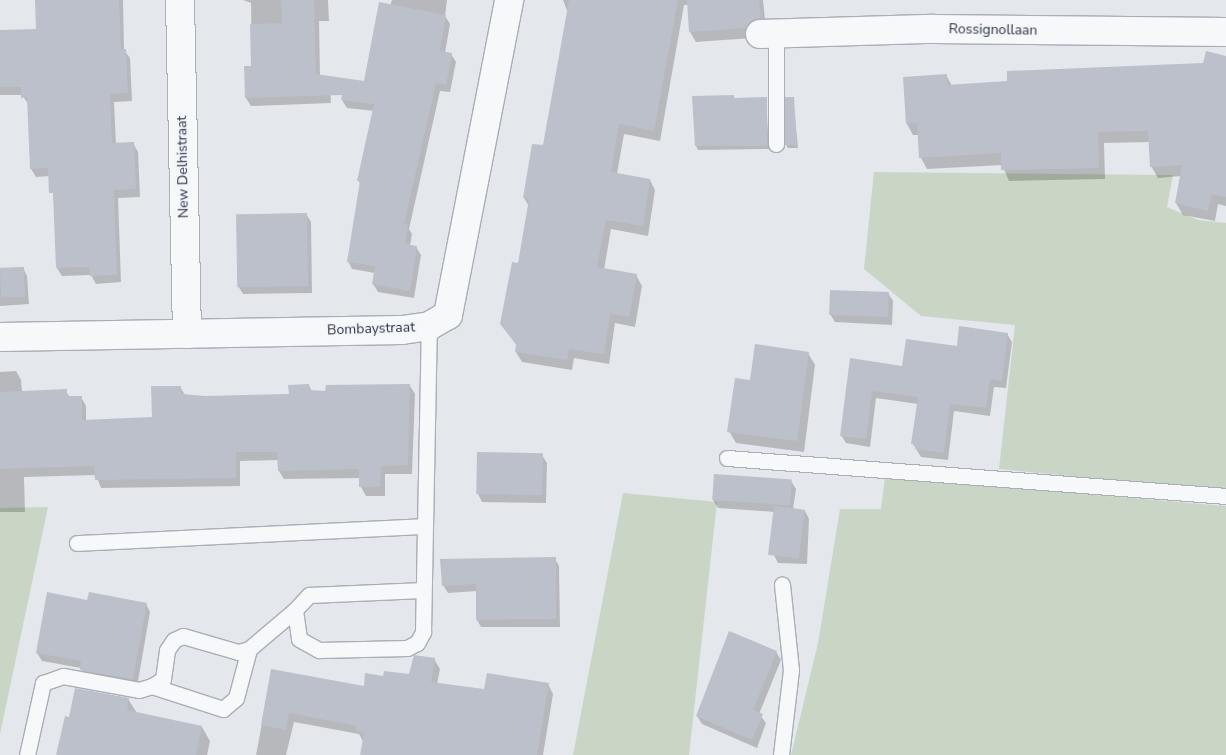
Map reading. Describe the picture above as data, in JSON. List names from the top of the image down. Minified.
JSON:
{"streets":{"street":["Rossignollaan","New Delhistraat","Bombaystraat"]},"crossings":[["New Delhistraat","Bombaystraat"]]}
